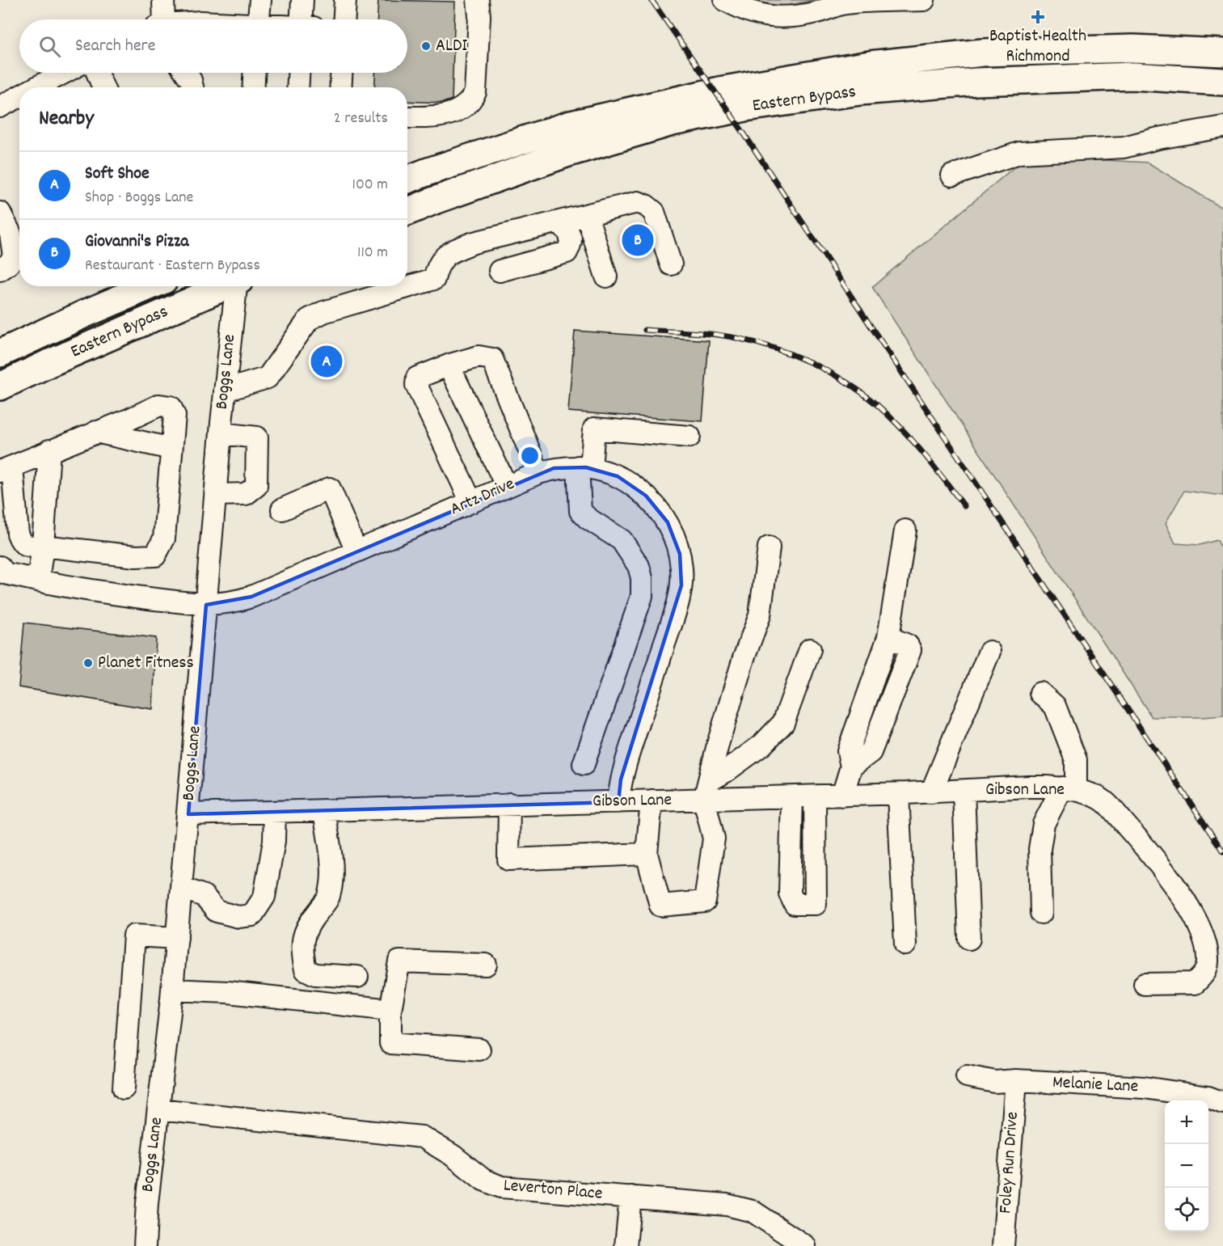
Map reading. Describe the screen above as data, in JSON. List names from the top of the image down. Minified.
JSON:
{"streets":{"main road":["Eastern Bypass"],"street":["Boggs Lane","Artz Drive","Gibson Lane","Melanie Lane","Foley Run Drive","Leverton Place"]},"crossings":[["Boggs Lane","Artz Drive"],["Boggs Lane","Gibson Lane"],["Boggs Lane","Leverton Place"],["Artz Drive","Gibson Lane"],["Melanie Lane","Foley Run Drive"]],"places":{"health":["Baptist Health Richmond"],"other":["ALDI","Planet Fitness"]},"page":{"search":"Search here","heading":["Nearby","2 results"],"list":[{"mark":"A","name":"Soft Shoe","note":"Shop · Boggs Lane","value":"100 m"},{"mark":"B","name":"Giovanni's Pizza","note":"Restaurant · Eastern Bypass","value":"110 m"}],"pins":["B","A"],"map_buttons":["+","−"]}}
